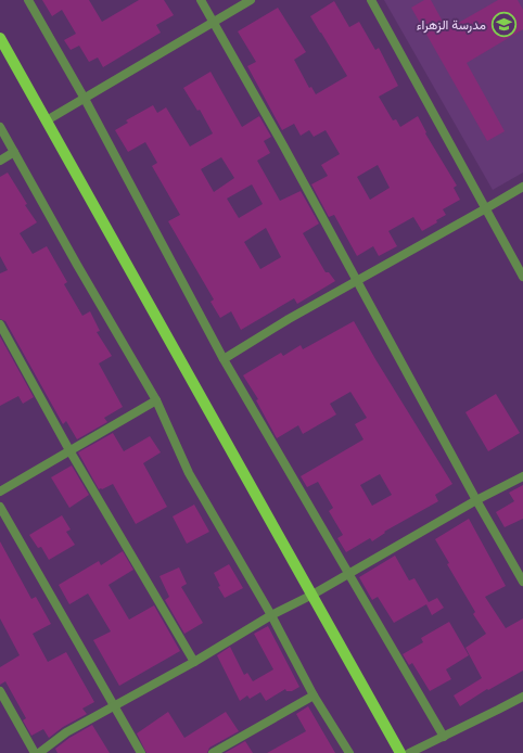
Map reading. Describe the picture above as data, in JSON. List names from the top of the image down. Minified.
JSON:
{"places":{"school or university":["مدرسة الزهراء"]}}
